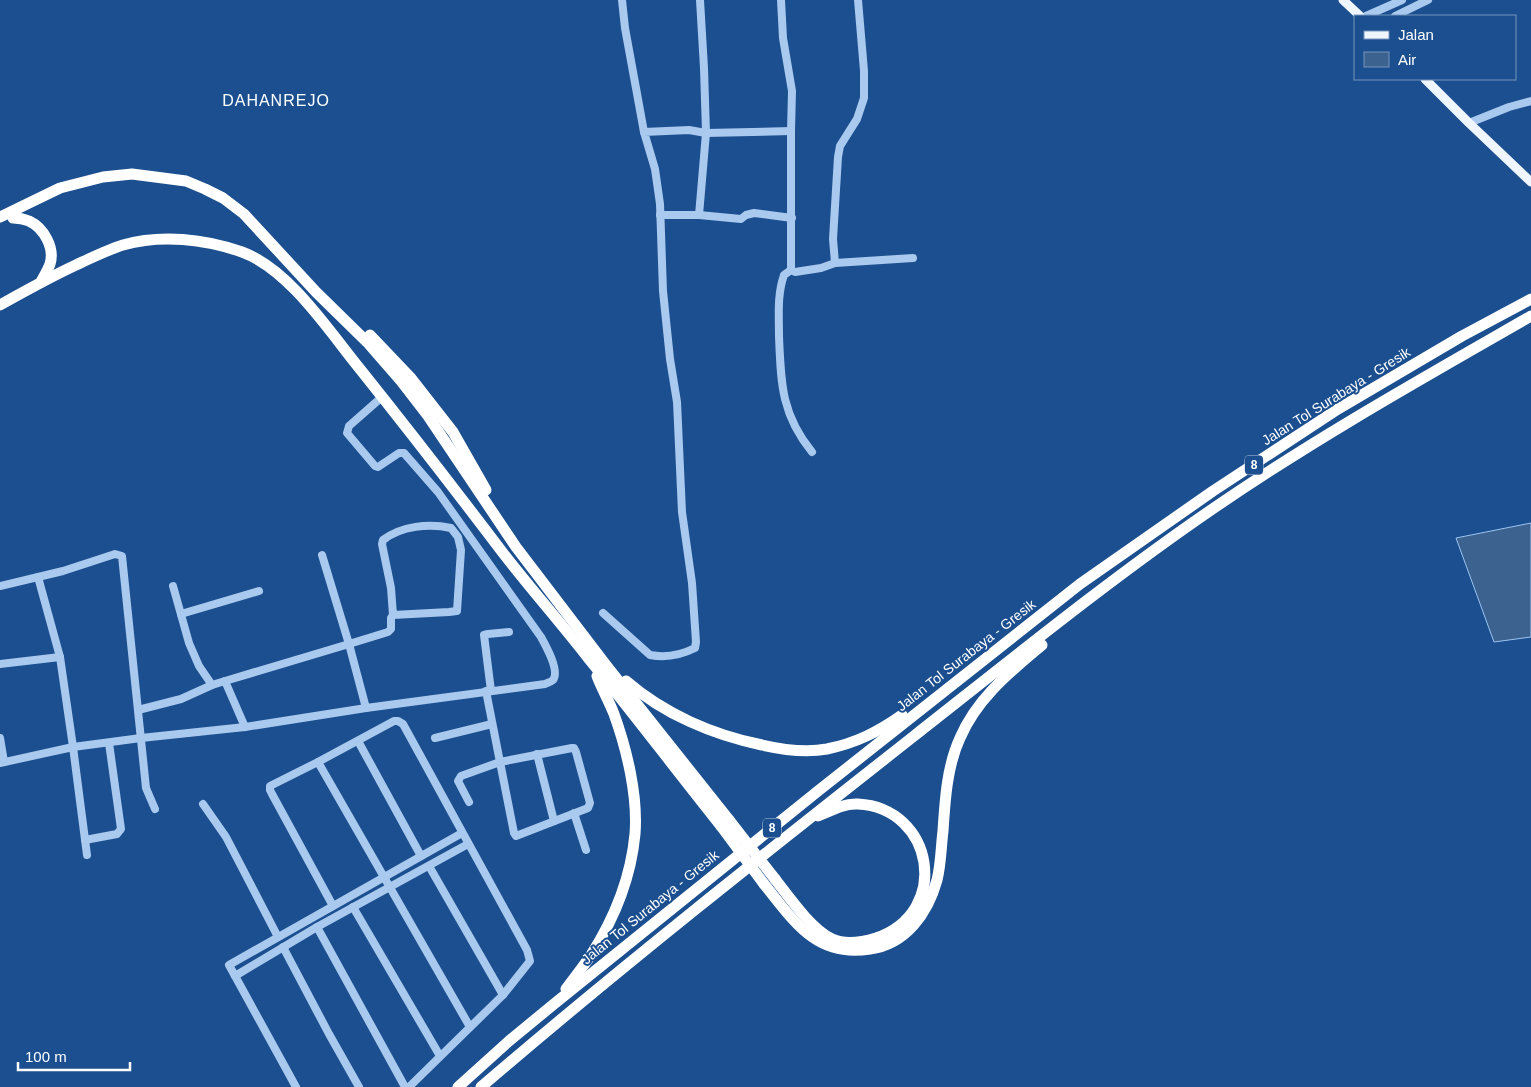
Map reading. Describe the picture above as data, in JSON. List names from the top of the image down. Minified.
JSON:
{"streets":{"highway":["Jalan Tol Surabaya - Gresik","8"]},"crossings":[["Jalan Tol Surabaya - Gresik","8"]],"districts":["DAHANREJO"],"legend":["Jalan","Air"],"scale_bar":"100 m"}
